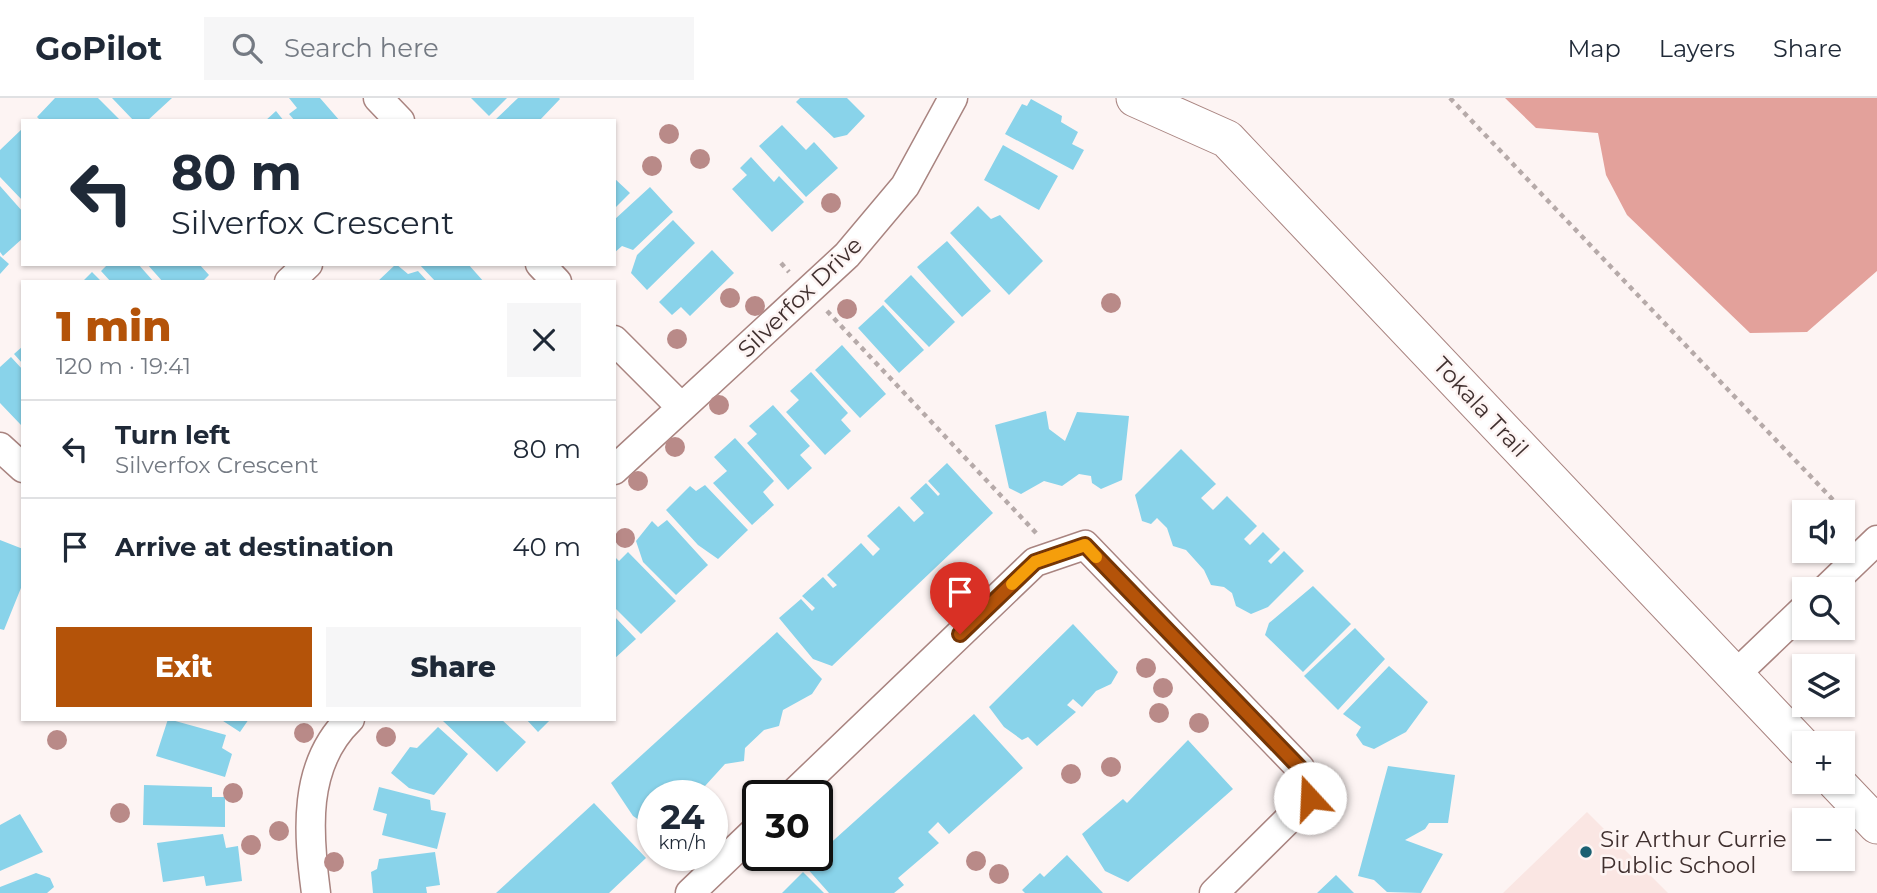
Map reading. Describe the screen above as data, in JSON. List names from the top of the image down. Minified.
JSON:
{"streets":{"street":["Silverfox Drive","Tokala Trail"]},"places":["Sir Arthur Currie Public School"],"page":{"header":"GoPilot","search":"Search here","nav":["Map","Layers","Share"],"turn":["80 m","Silverfox Crescent"],"heading":["1 min","120 m · 19:41"],"list":[{"name":"Turn left","note":"Silverfox Crescent","value":"80 m"},{"name":"Arrive at destination","value":"40 m"}],"map_buttons":["+","−"],"buttons":["Exit","Share"],"speed":"24 km/h","limit":"30"}}
